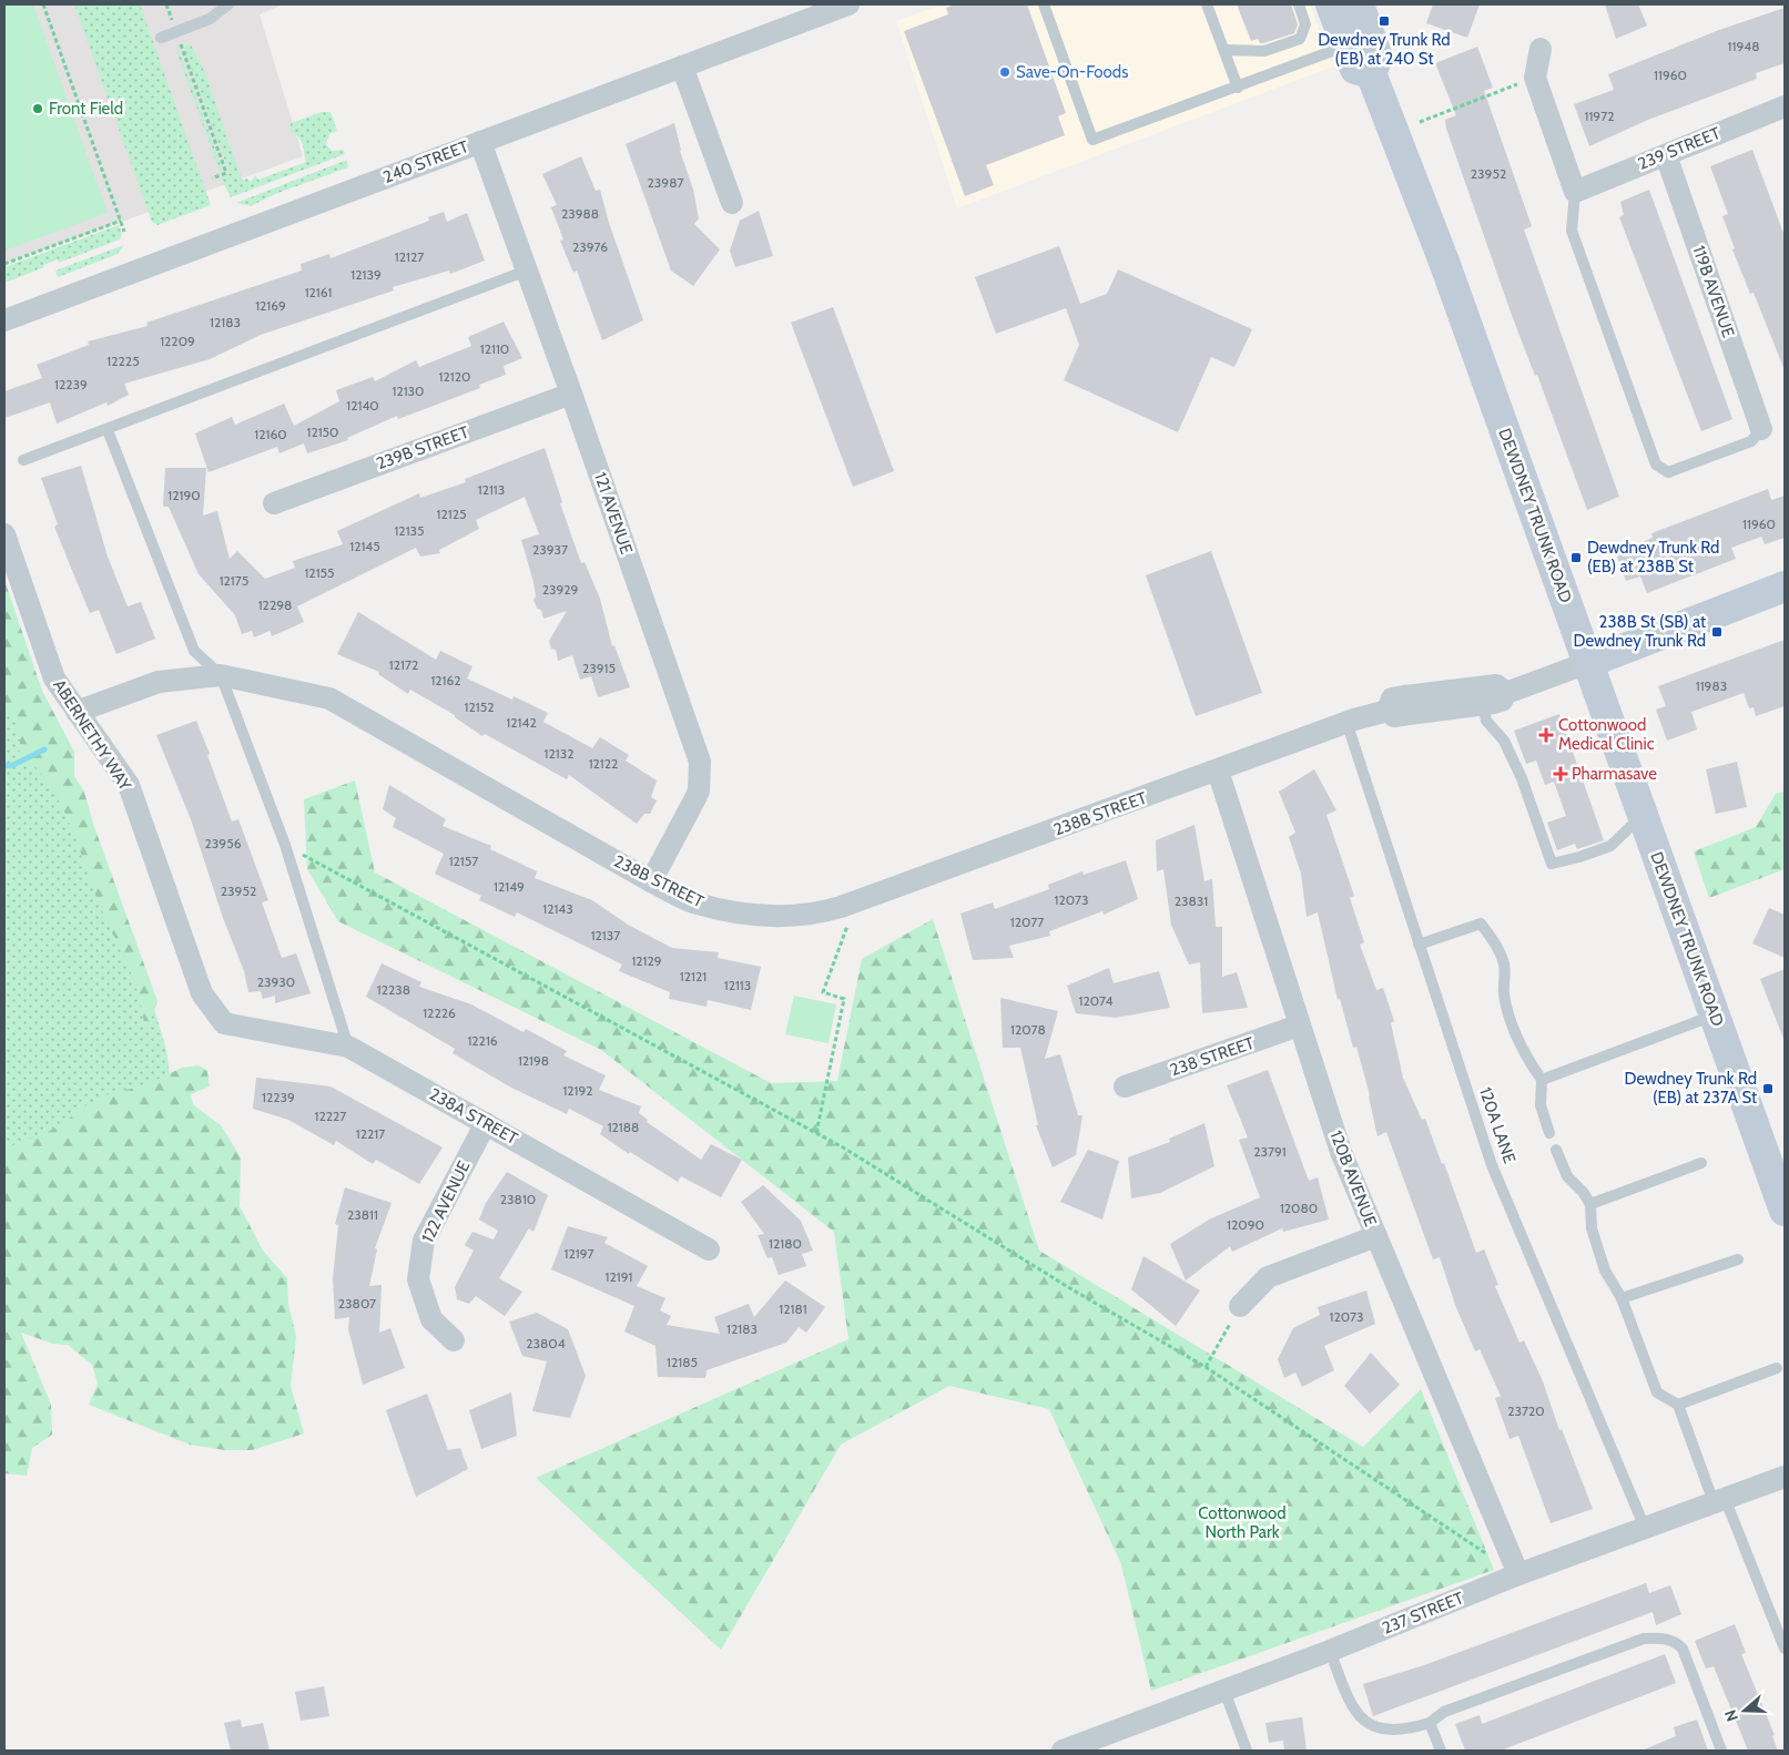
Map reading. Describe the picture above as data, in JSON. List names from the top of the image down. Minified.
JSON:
{"streets":{"main road":["DEWDNEY TRUNK ROAD","238B STREET"],"street":["239 STREET","240 STREET","119B AVENUE","239B STREET","121 AVENUE","ABERNETHY WAY","238 STREET","238A STREET","120B AVENUE","122 AVENUE","237 STREET"],"lane":["120A LANE"]},"crossings":[["239 STREET","119B AVENUE"],["240 STREET","121 AVENUE"],["239B STREET","121 AVENUE"],["121 AVENUE","238B STREET"],["DEWDNEY TRUNK ROAD","238B STREET"],["ABERNETHY WAY","238B STREET"],["ABERNETHY WAY","238A STREET"],["238B STREET","120A LANE"],["238B STREET","120B AVENUE"],["238 STREET","120B AVENUE"],["238A STREET","122 AVENUE"],["120A LANE","237 STREET"],["120B AVENUE","237 STREET"]],"parks":["Cottonwood North Park"],"places":{"transit":["Dewdney Trunk Rd (EB) at 240 St","Dewdney Trunk Rd (EB) at 238B St","238B St (SB) at Dewdney Trunk Rd","Dewdney Trunk Rd (EB) at 237A St"],"other":["Save-On-Foods","Front Field"],"health":["Cottonwood Medical Clinic","Pharmasave"]},"house_numbers":["11948","11960","11972","23952","23987","23988","23976","12127","12139","12161","12169","12183","12209","12110","12225","12120","12239","12130","12140","12150","12160","12113","12190","12125","11960","12135","12145","23937","12155","12175","23929","12298","12172","23915","12162","11983","12152","12142","12132","12122","23956","12157","12149","23952","12073","23831","12143","12077","12137","12129","12121","23930","12113","12238","12074","12226","12078","12216","12198","12192","12239","12227","12188","12217","23791","23810","12080","23811","12090","12180","12197","12191","23807","12181","12073","12183","23804","12185","23720"],"north":"left"}
